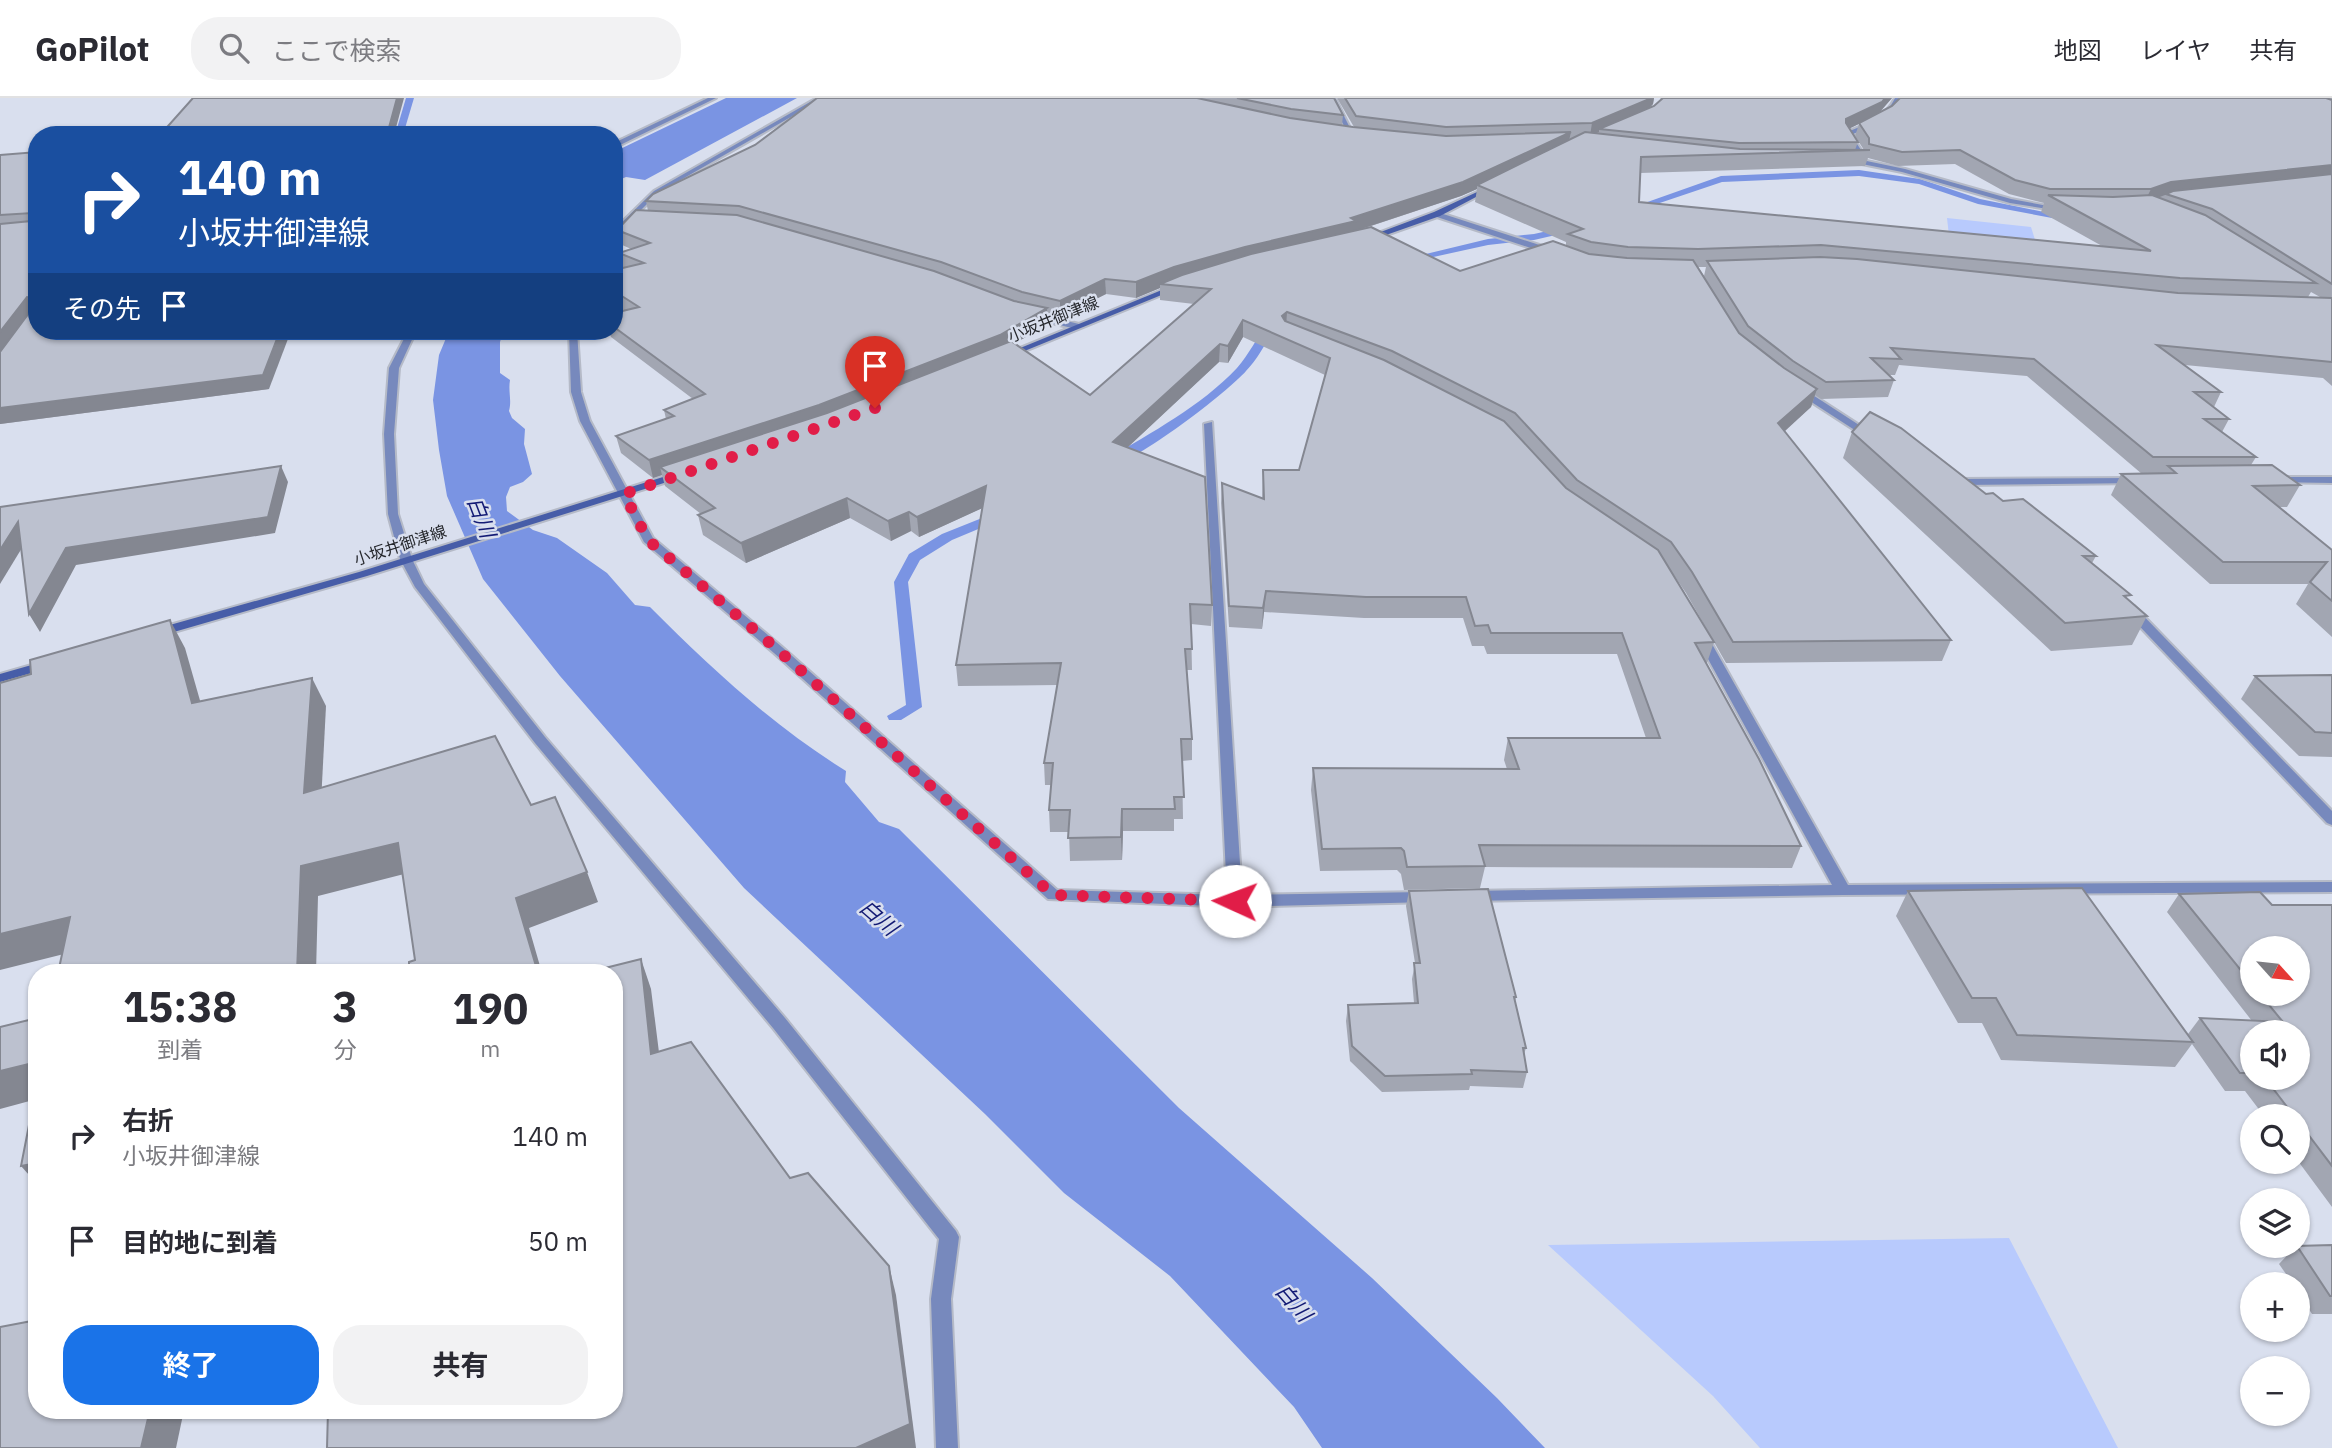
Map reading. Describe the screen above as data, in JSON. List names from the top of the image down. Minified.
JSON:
{"streets":{"main road":["小坂井御津線"]},"water":["白川"],"north":"bottom right","page":{"header":"GoPilot","search":"ここで検索","nav":["地図","レイヤ","共有"],"turn":["140 m","小坂井御津線"],"then":"その先","map_buttons":["+","−"],"eta":["15:38","到着","3","分","190","m"],"list":[{"name":"右折","note":"小坂井御津線","value":"140 m"},{"name":"目的地に到着","value":"50 m"}],"buttons":["終了","共有"]}}
